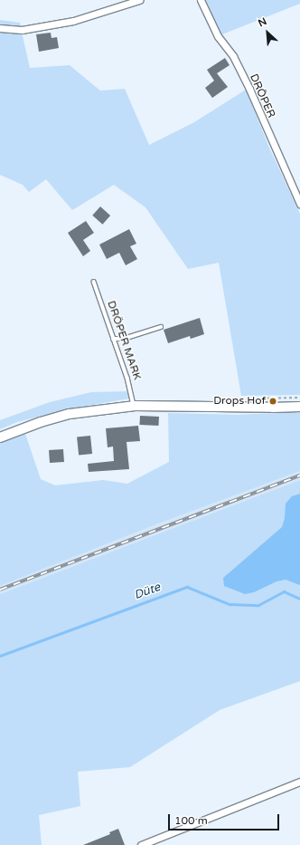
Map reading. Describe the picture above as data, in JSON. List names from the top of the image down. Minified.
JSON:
{"streets":{"street":["DRÖPER"],"lane":["DRÖPER MARK"]},"water":["Düte"],"places":["Drops Hof"],"scale_bar":"100 m","north":"top left"}
